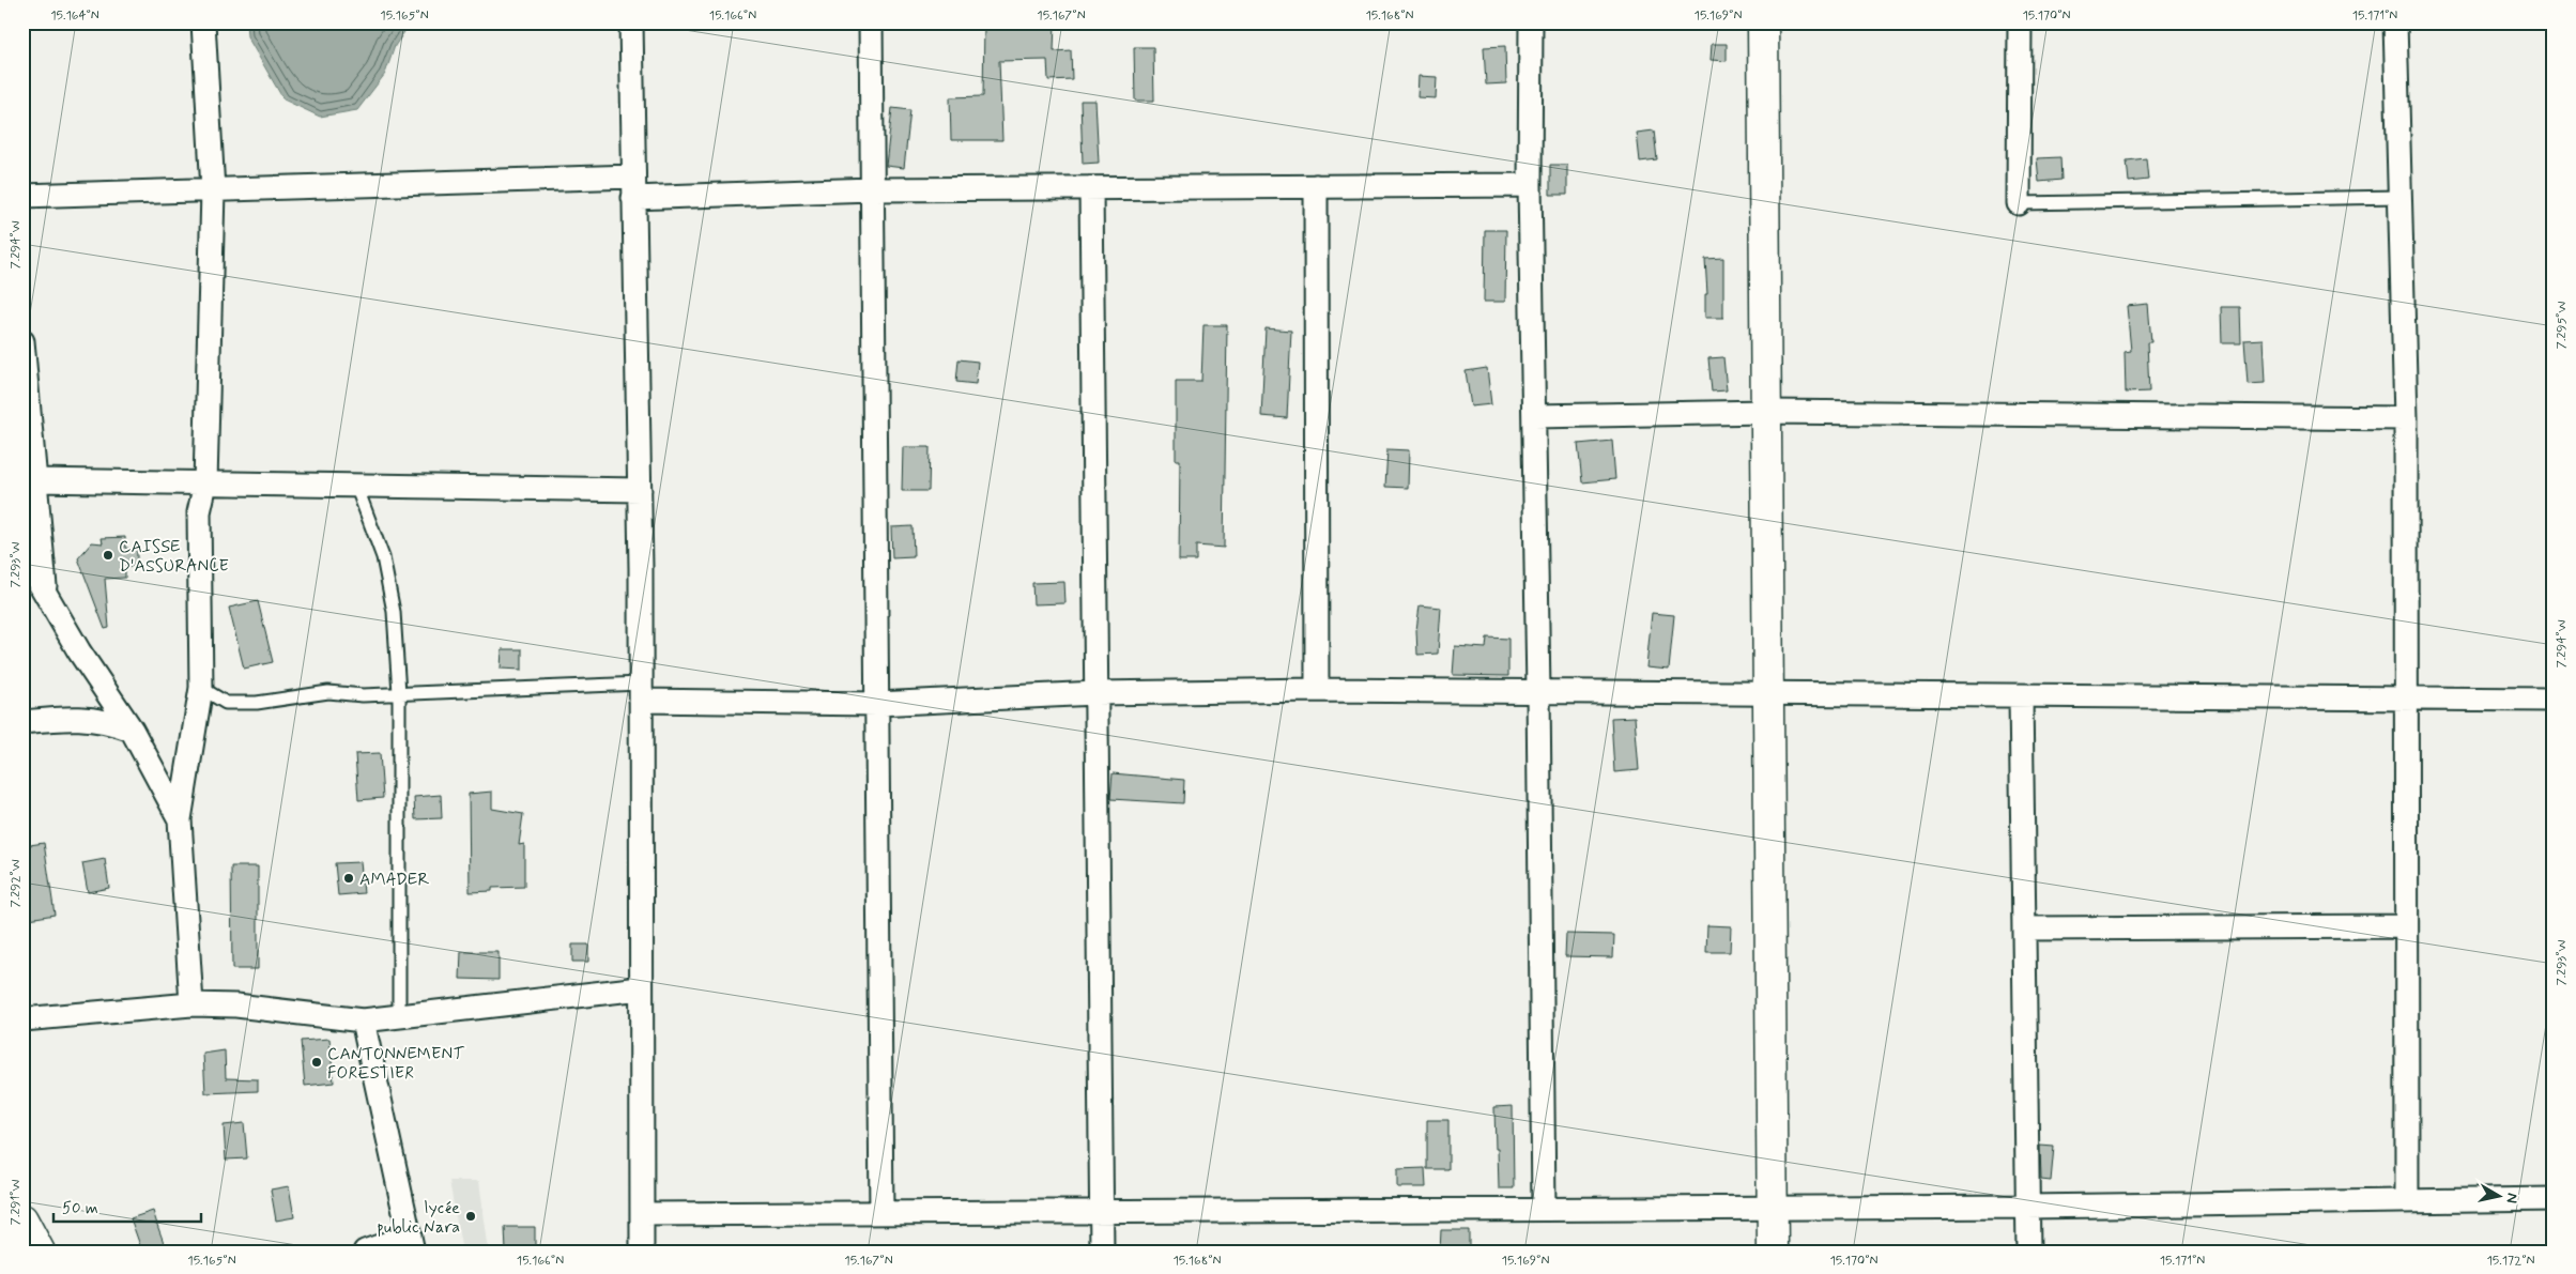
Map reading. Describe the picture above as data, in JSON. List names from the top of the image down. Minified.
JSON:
{"places":["CAISSE D'ASSURANCE","AMADER","CANTONNEMENT FORESTIER","lycée public Nara"],"scale_bar":"50 m","north":"right","coordinates":["15.164°N","15.165°N","15.166°N","15.167°N","15.168°N","15.169°N","15.170°N","15.171°N","7.294°W","7.295°W","7.293°W","7.292°W","7.291°W","15.172°N"]}
